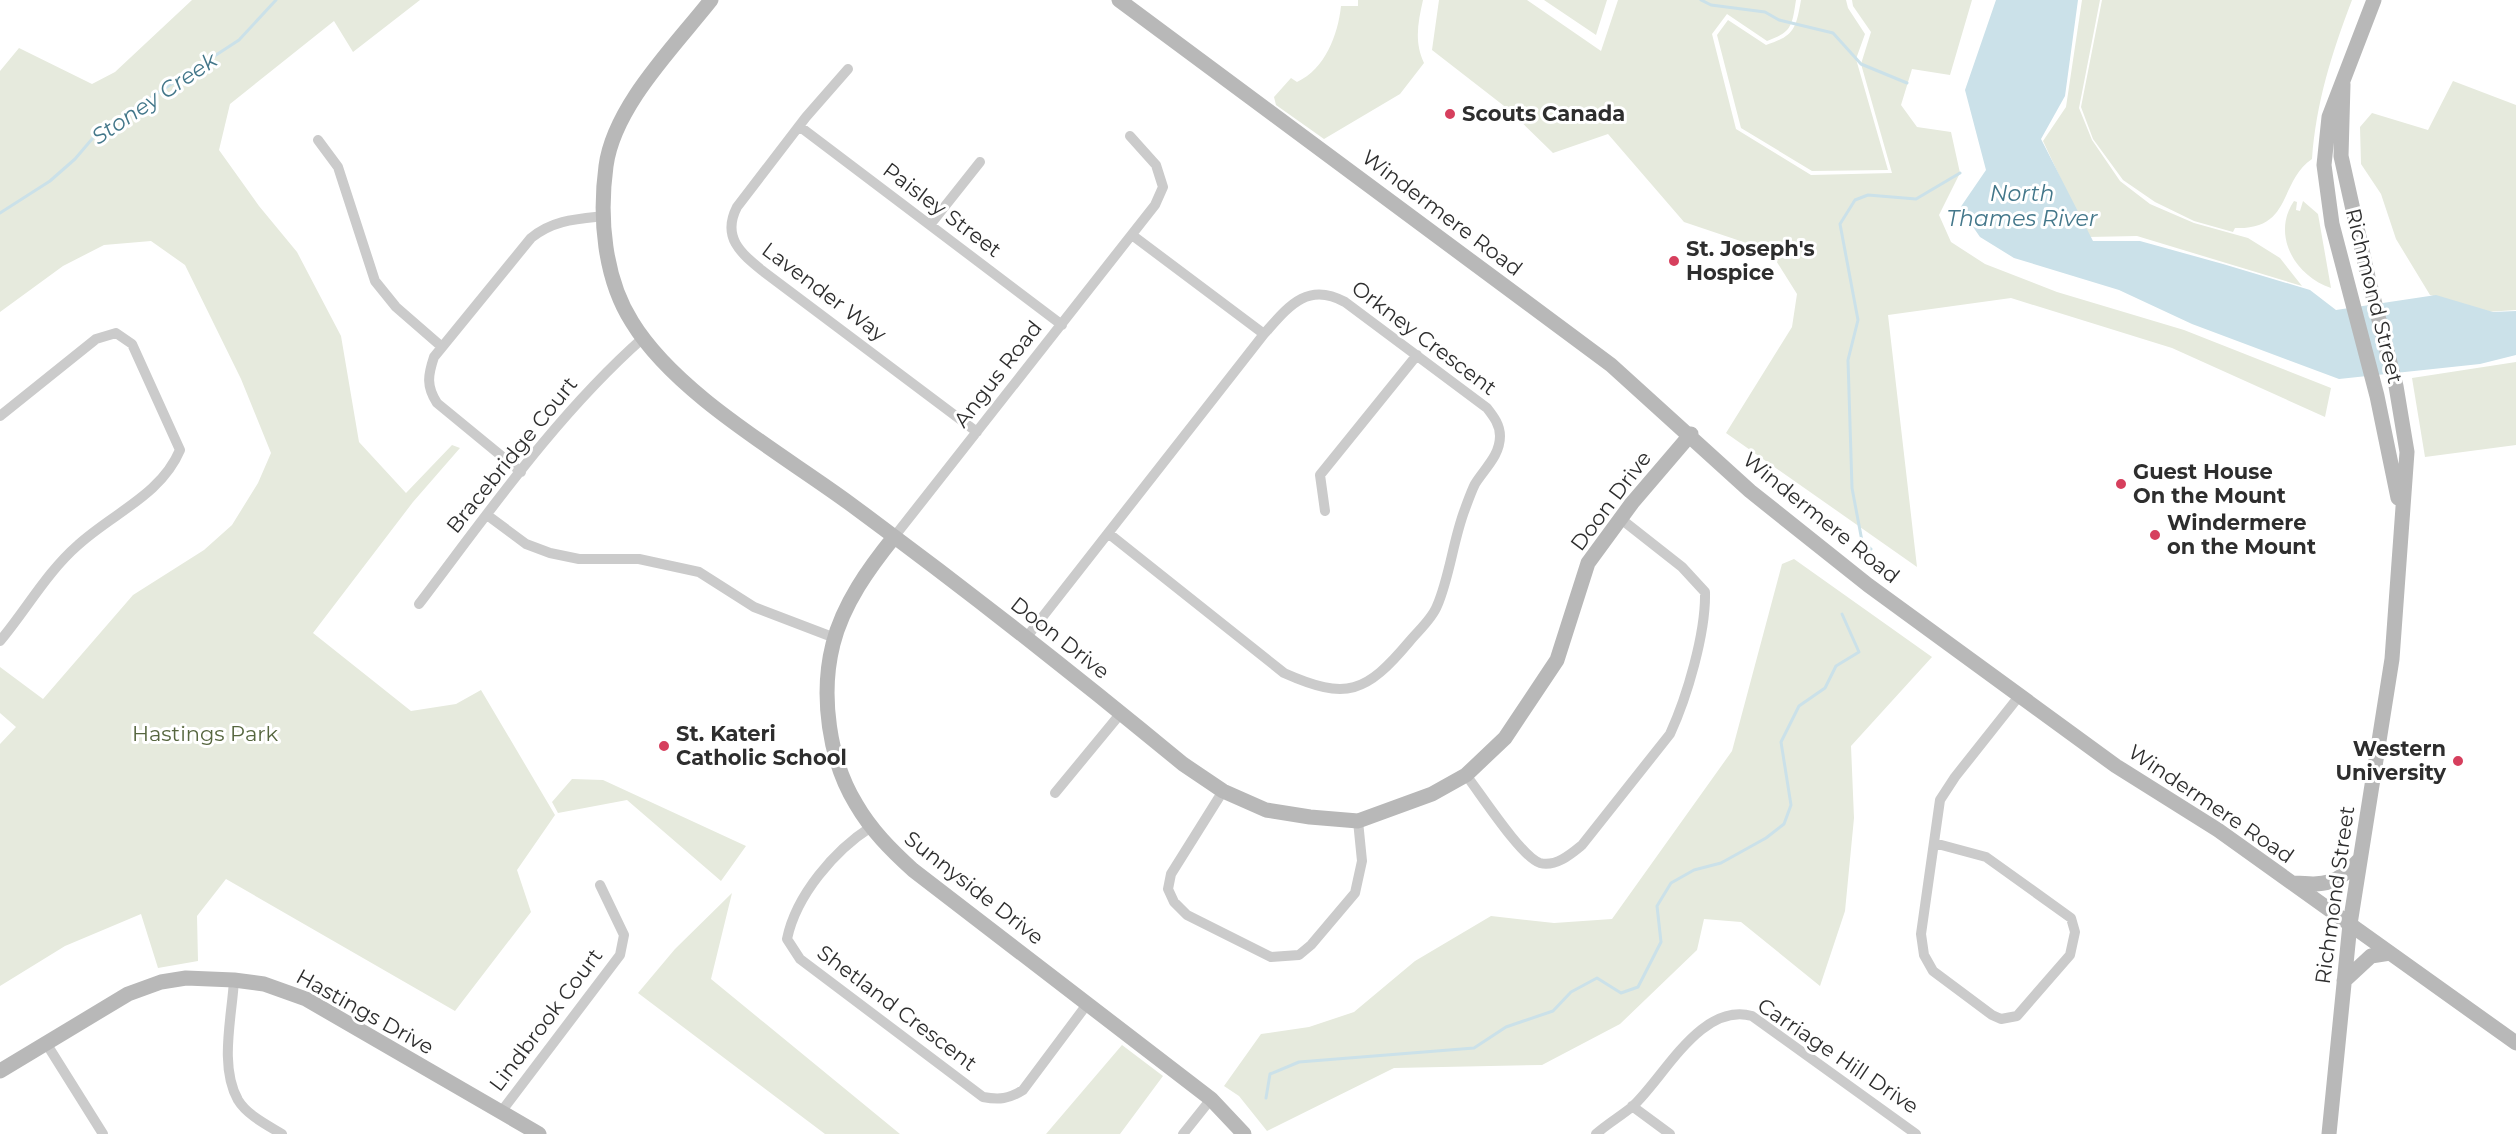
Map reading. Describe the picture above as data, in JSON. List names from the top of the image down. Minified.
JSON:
{"streets":{"main road":["Windermere Road","Richmond Street","Doon Drive","Sunnyside Drive","Hastings Drive"],"street":["Paisley Street","Lavender Way","Orkney Crescent","Angus Road","Bracebridge Court","Shetland Crescent","Lindbrook Court","Carriage Hill Drive"]},"crossings":[["Paisley Street","Lavender Way"],["Paisley Street","Angus Road"],["Windermere Road","Richmond Street"],["Windermere Road","Doon Drive"],["Lavender Way","Angus Road"],["Orkney Crescent","Doon Drive"],["Angus Road","Doon Drive"],["Angus Road","Sunnyside Drive"],["Bracebridge Court","Doon Drive"],["Doon Drive","Sunnyside Drive"],["Sunnyside Drive","Shetland Crescent"],["Hastings Drive","Lindbrook Court"]],"water":["Stoney Creek","North Thames River"],"parks":["Hastings Park"],"places":["Scouts Canada","St. Joseph's Hospice","Guest House On the Mount","Windermere on the Mount","St. Kateri Catholic School","Western University"]}
